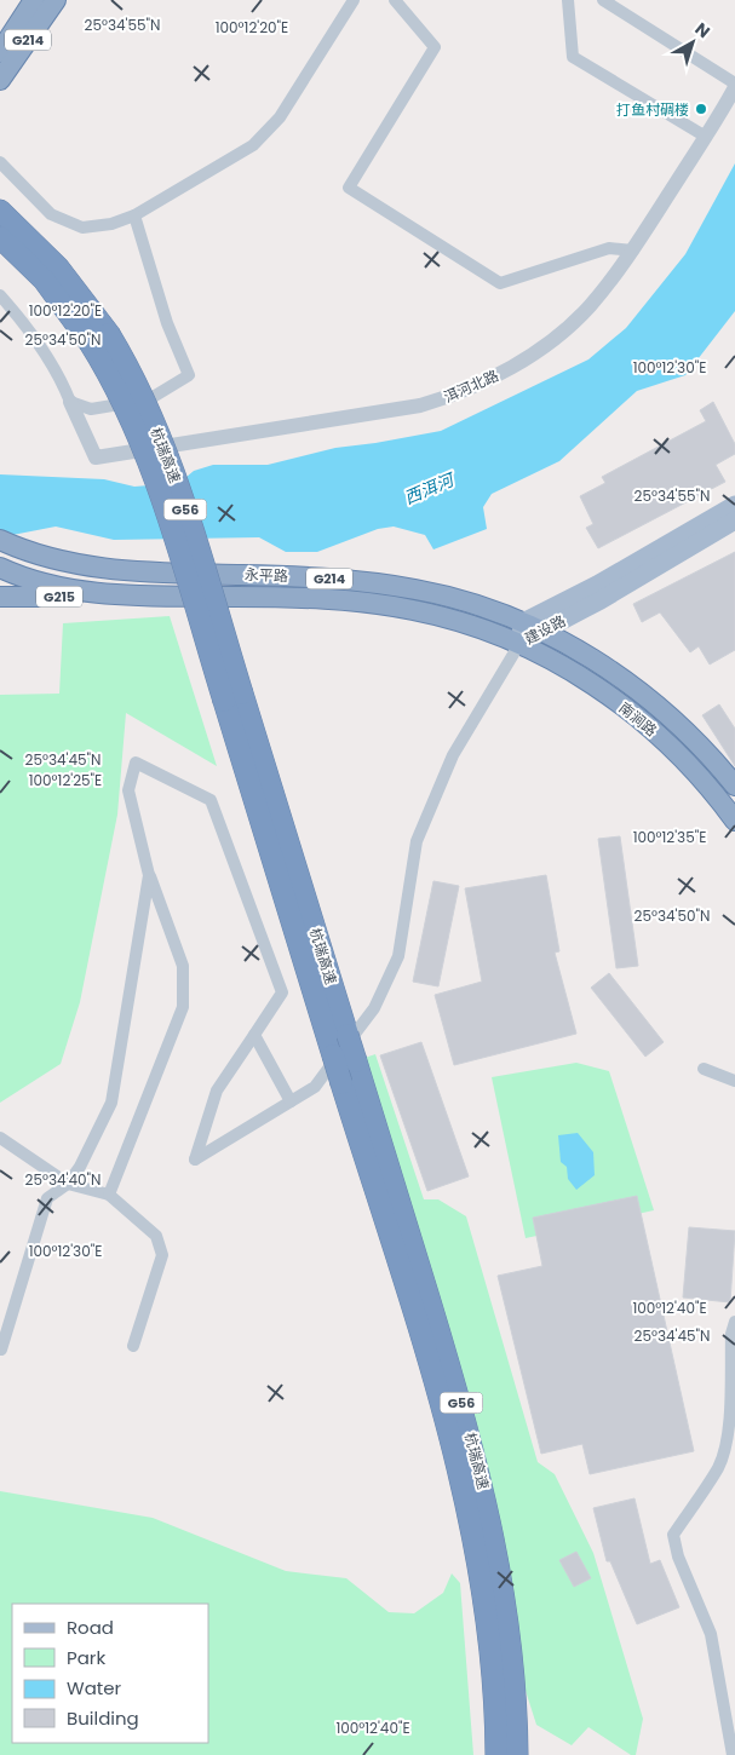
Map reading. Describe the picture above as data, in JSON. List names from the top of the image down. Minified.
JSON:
{"streets":{"highway":["G214","杭瑞高速","G56","永平路","G215","南涧路"],"main road":["建设路"],"street":["洱河北路"]},"crossings":[["永平路","G215"],["永平路","建设路"],["永平路","南涧路"],["建设路","南涧路"]],"water":["西洱河"],"places":["打鱼村碉楼"],"legend":["Road","Park","Water","Building"],"north":"top right","coordinates":["25°34'55\"N","100°12'20\"E","25°34'50\"N","100°12'30\"E","25°34'45\"N","100°12'25\"E","100°12'35\"E","25°34'40\"N","100°12'40\"E"]}
